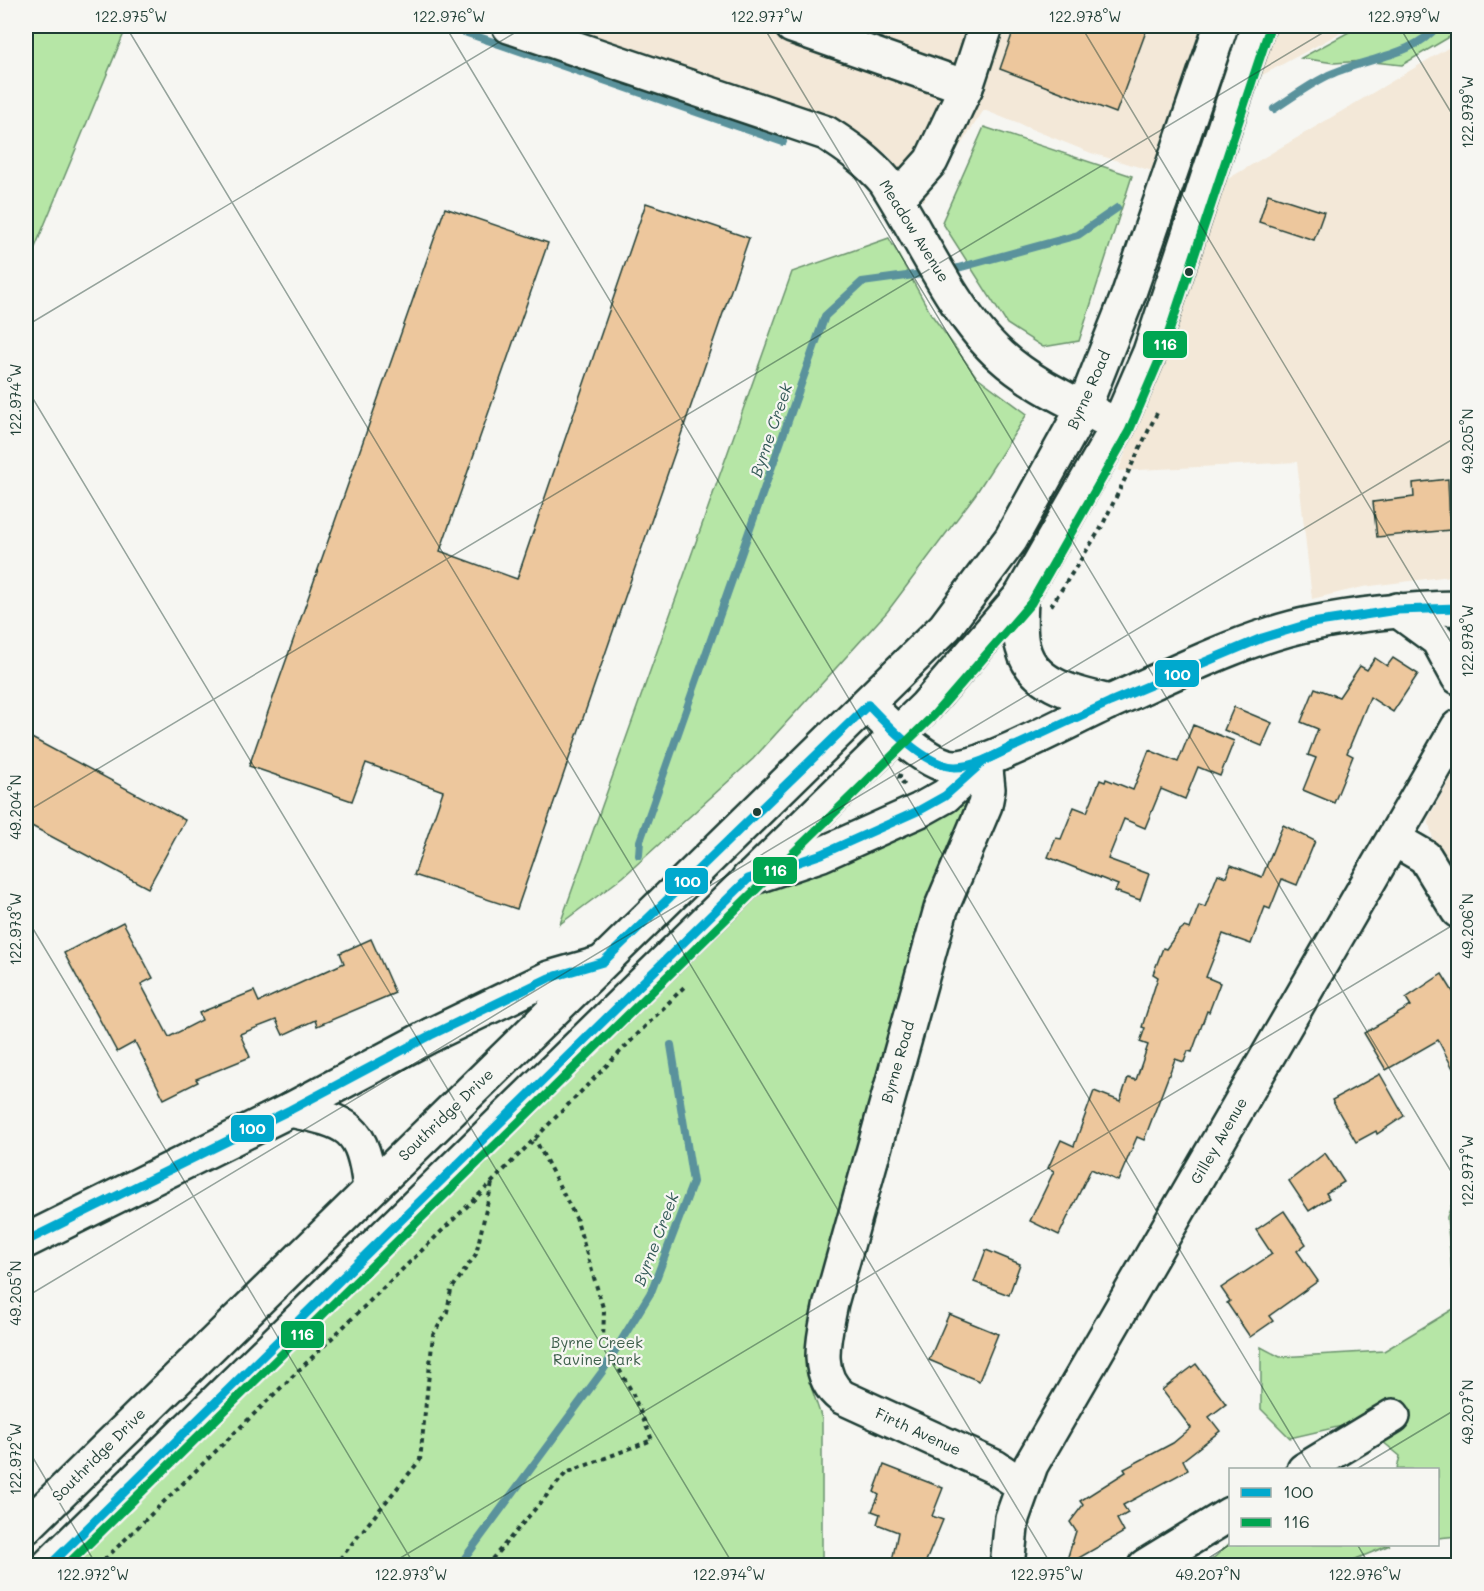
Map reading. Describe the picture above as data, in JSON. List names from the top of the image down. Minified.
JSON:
{"streets":{"main road":["Meadow Avenue","Byrne Road","Southridge Drive","Gilley Avenue","Firth Avenue"]},"crossings":[["Meadow Avenue","Byrne Road"],["Byrne Road","Southridge Drive"],["Byrne Road","Firth Avenue"],["Gilley Avenue","Firth Avenue"]],"water":["Byrne Creek"],"parks":["Byrne Creek Ravine Park"],"lines":["transit line 116","transit line 100"],"legend":["100","116"],"coordinates":["122.975°W","122.976°W","122.977°W","122.978°W","122.979°W","122.974°W","49.205°N","49.204°N","49.206°N","122.973°W","49.207°N","122.972°W"]}
